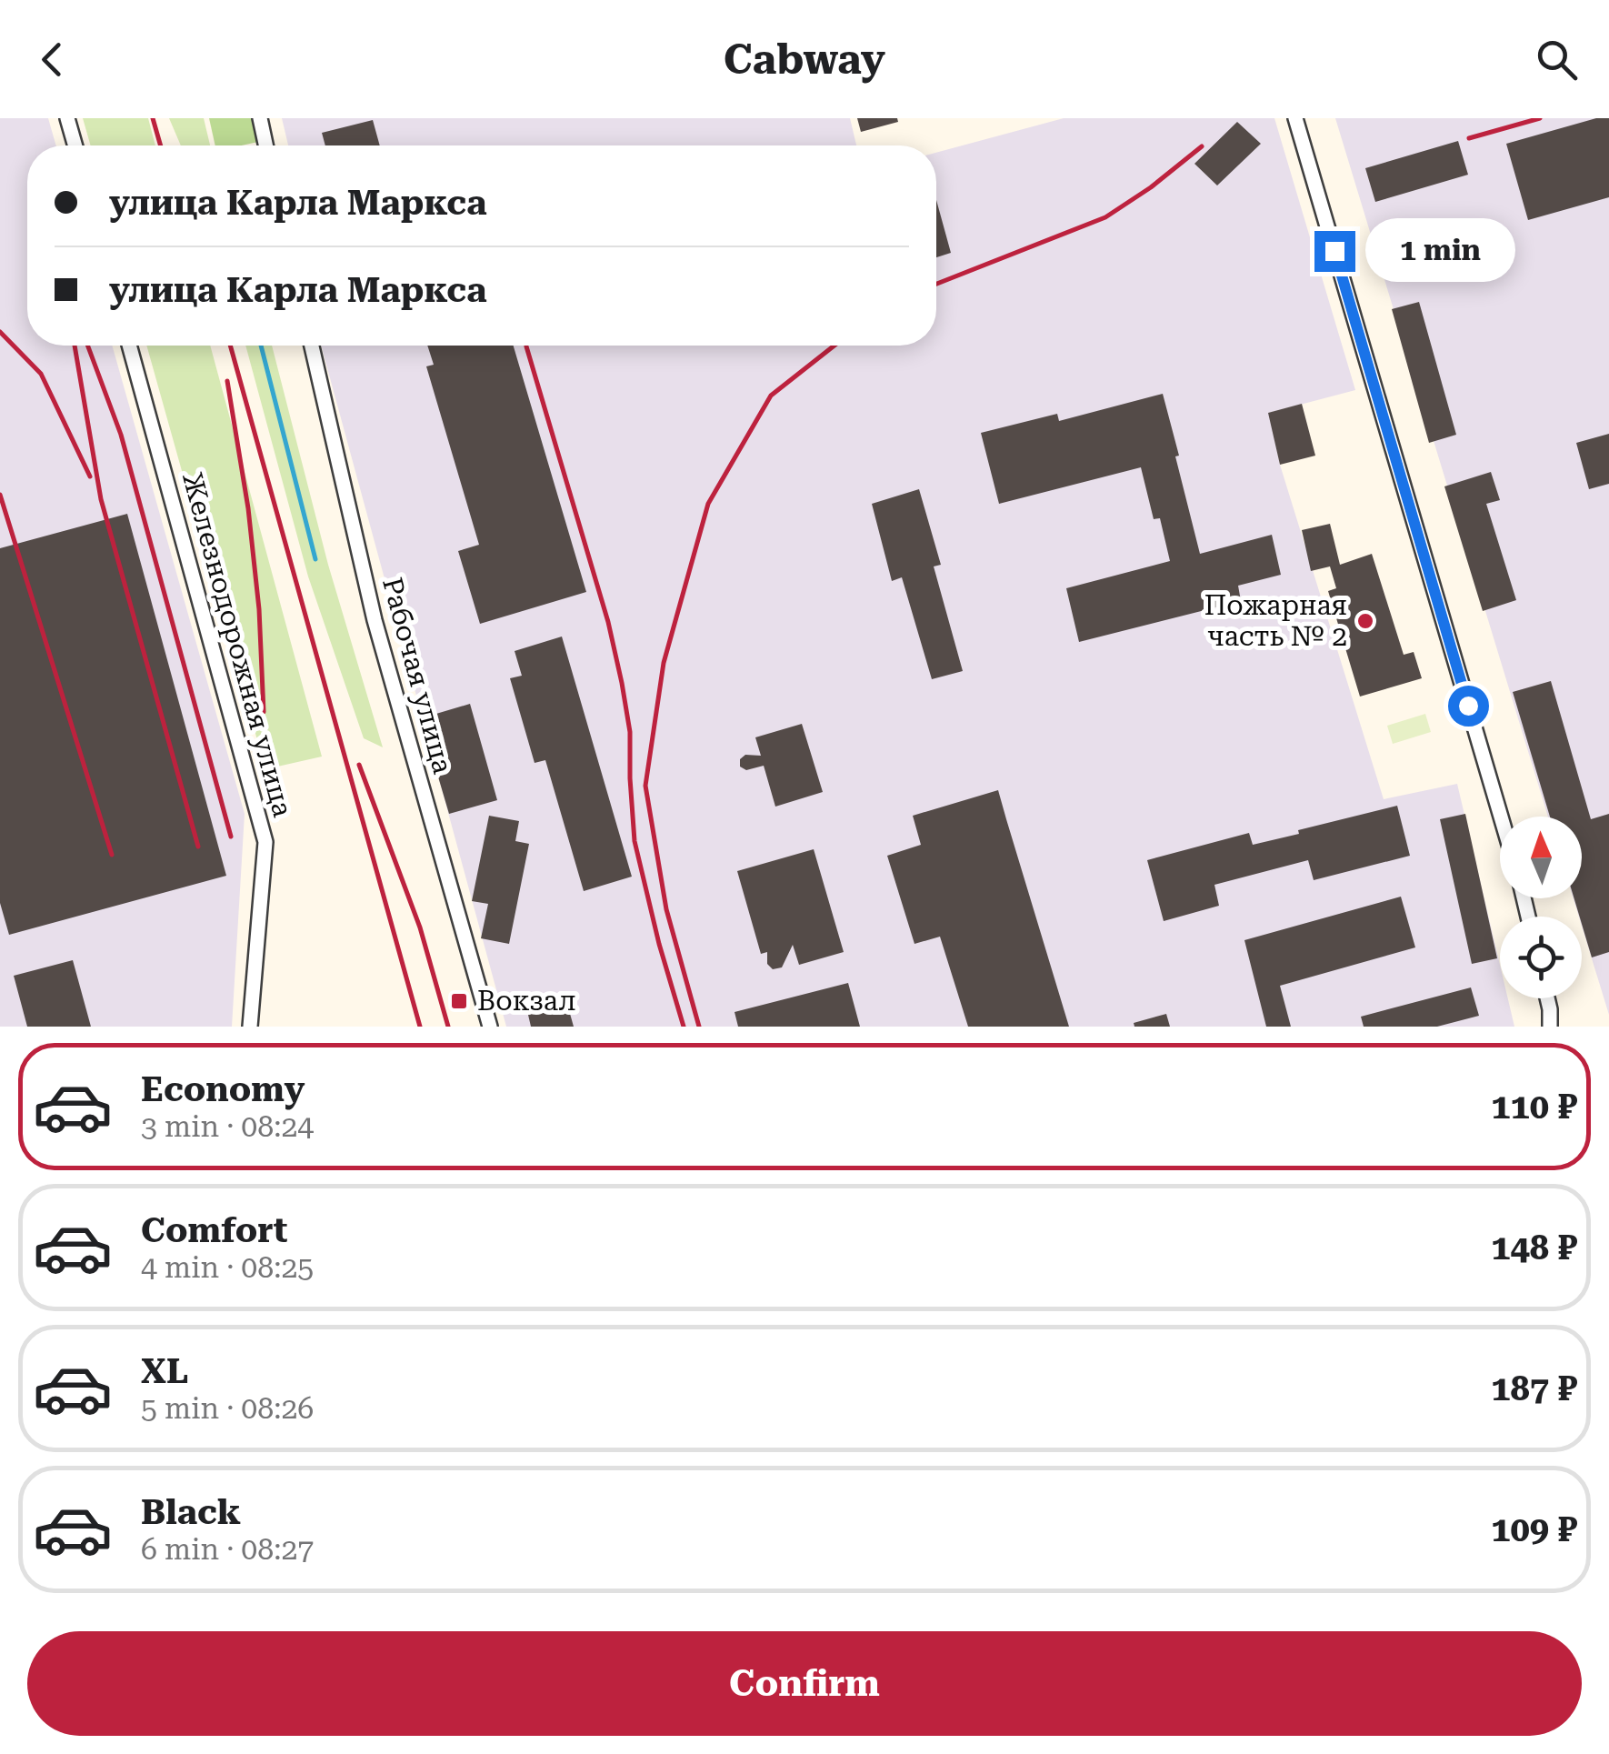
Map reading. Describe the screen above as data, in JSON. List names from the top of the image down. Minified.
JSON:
{"streets":{"street":["Железнодорожная улица","Рабочая улица"]},"places":{"other":["Пожарная часть № 2"],"transit":["Вокзал"]},"north":"top","page":{"header":"Cabway","banner":["улица Карла Маркса","улица Карла Маркса"],"bubble":"1 min","list":[{"name":"Economy","note":"3 min · 08:24","value":"110 ₽"},{"name":"Comfort","note":"4 min · 08:25","value":"148 ₽"},{"name":"XL","note":"5 min · 08:26","value":"187 ₽"},{"name":"Black","note":"6 min · 08:27","value":"109 ₽"}],"buttons":"Confirm"}}
